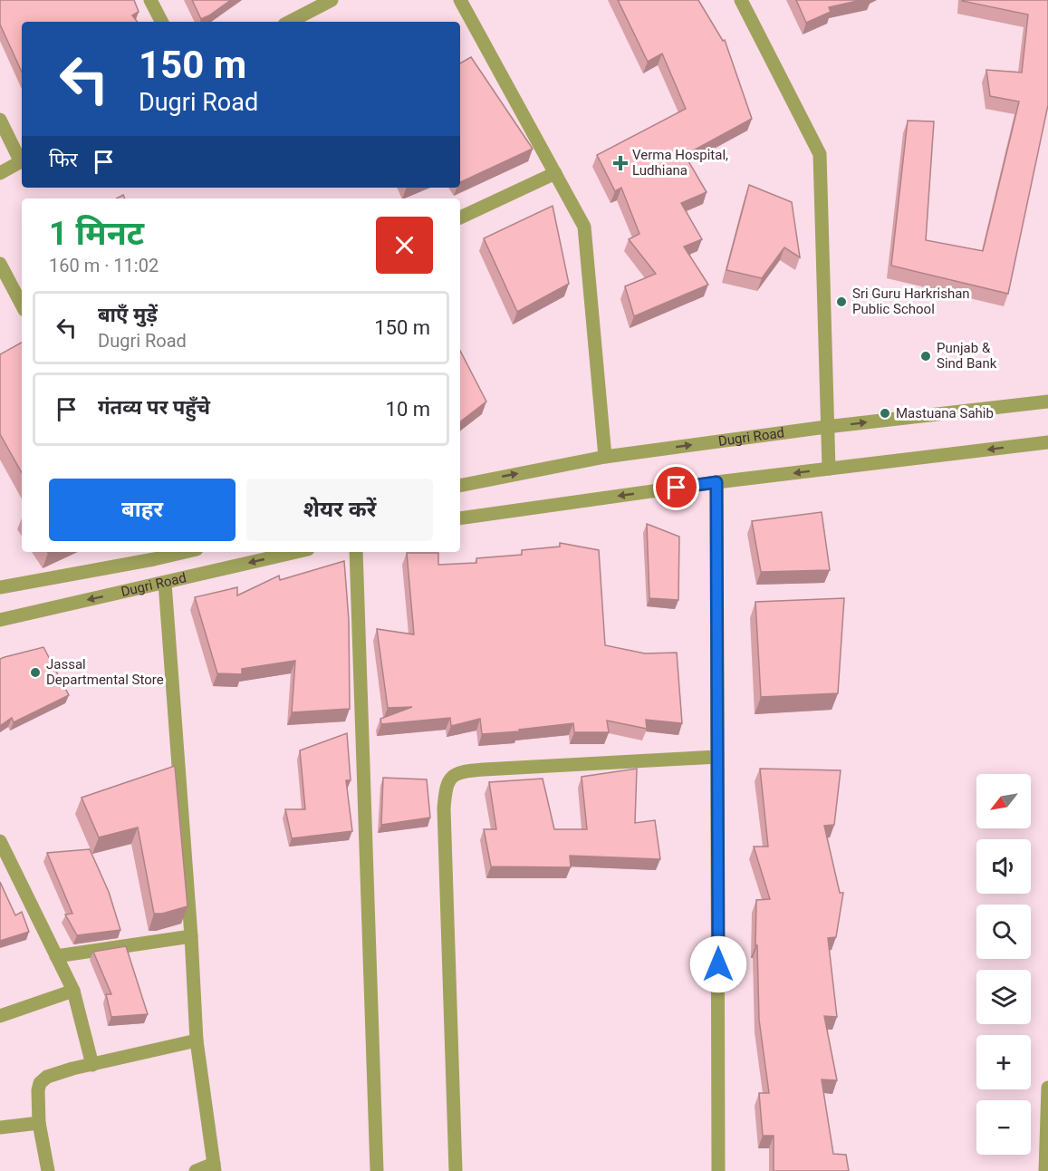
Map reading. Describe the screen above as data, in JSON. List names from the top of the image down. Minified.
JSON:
{"streets":{"street":["Dugri Road"]},"places":{"health":["Verma Hospital, Ludhiana"],"other":["Sri Guru Harkrishan Public School","Punjab & Sind Bank","Mastuana Sahib","Jassal Departmental Store"]},"north":"bottom left","page":{"turn":["150 m","Dugri Road"],"then":"फिर","heading":["1 मिनट","160 m · 11:02"],"list":[{"name":"बाएँ मुड़ें","note":"Dugri Road","value":"150 m"},{"name":"गंतव्य पर पहुँचे","value":"10 m"}],"buttons":["बाहर","शेयर करें"],"map_buttons":["+","−"]}}
